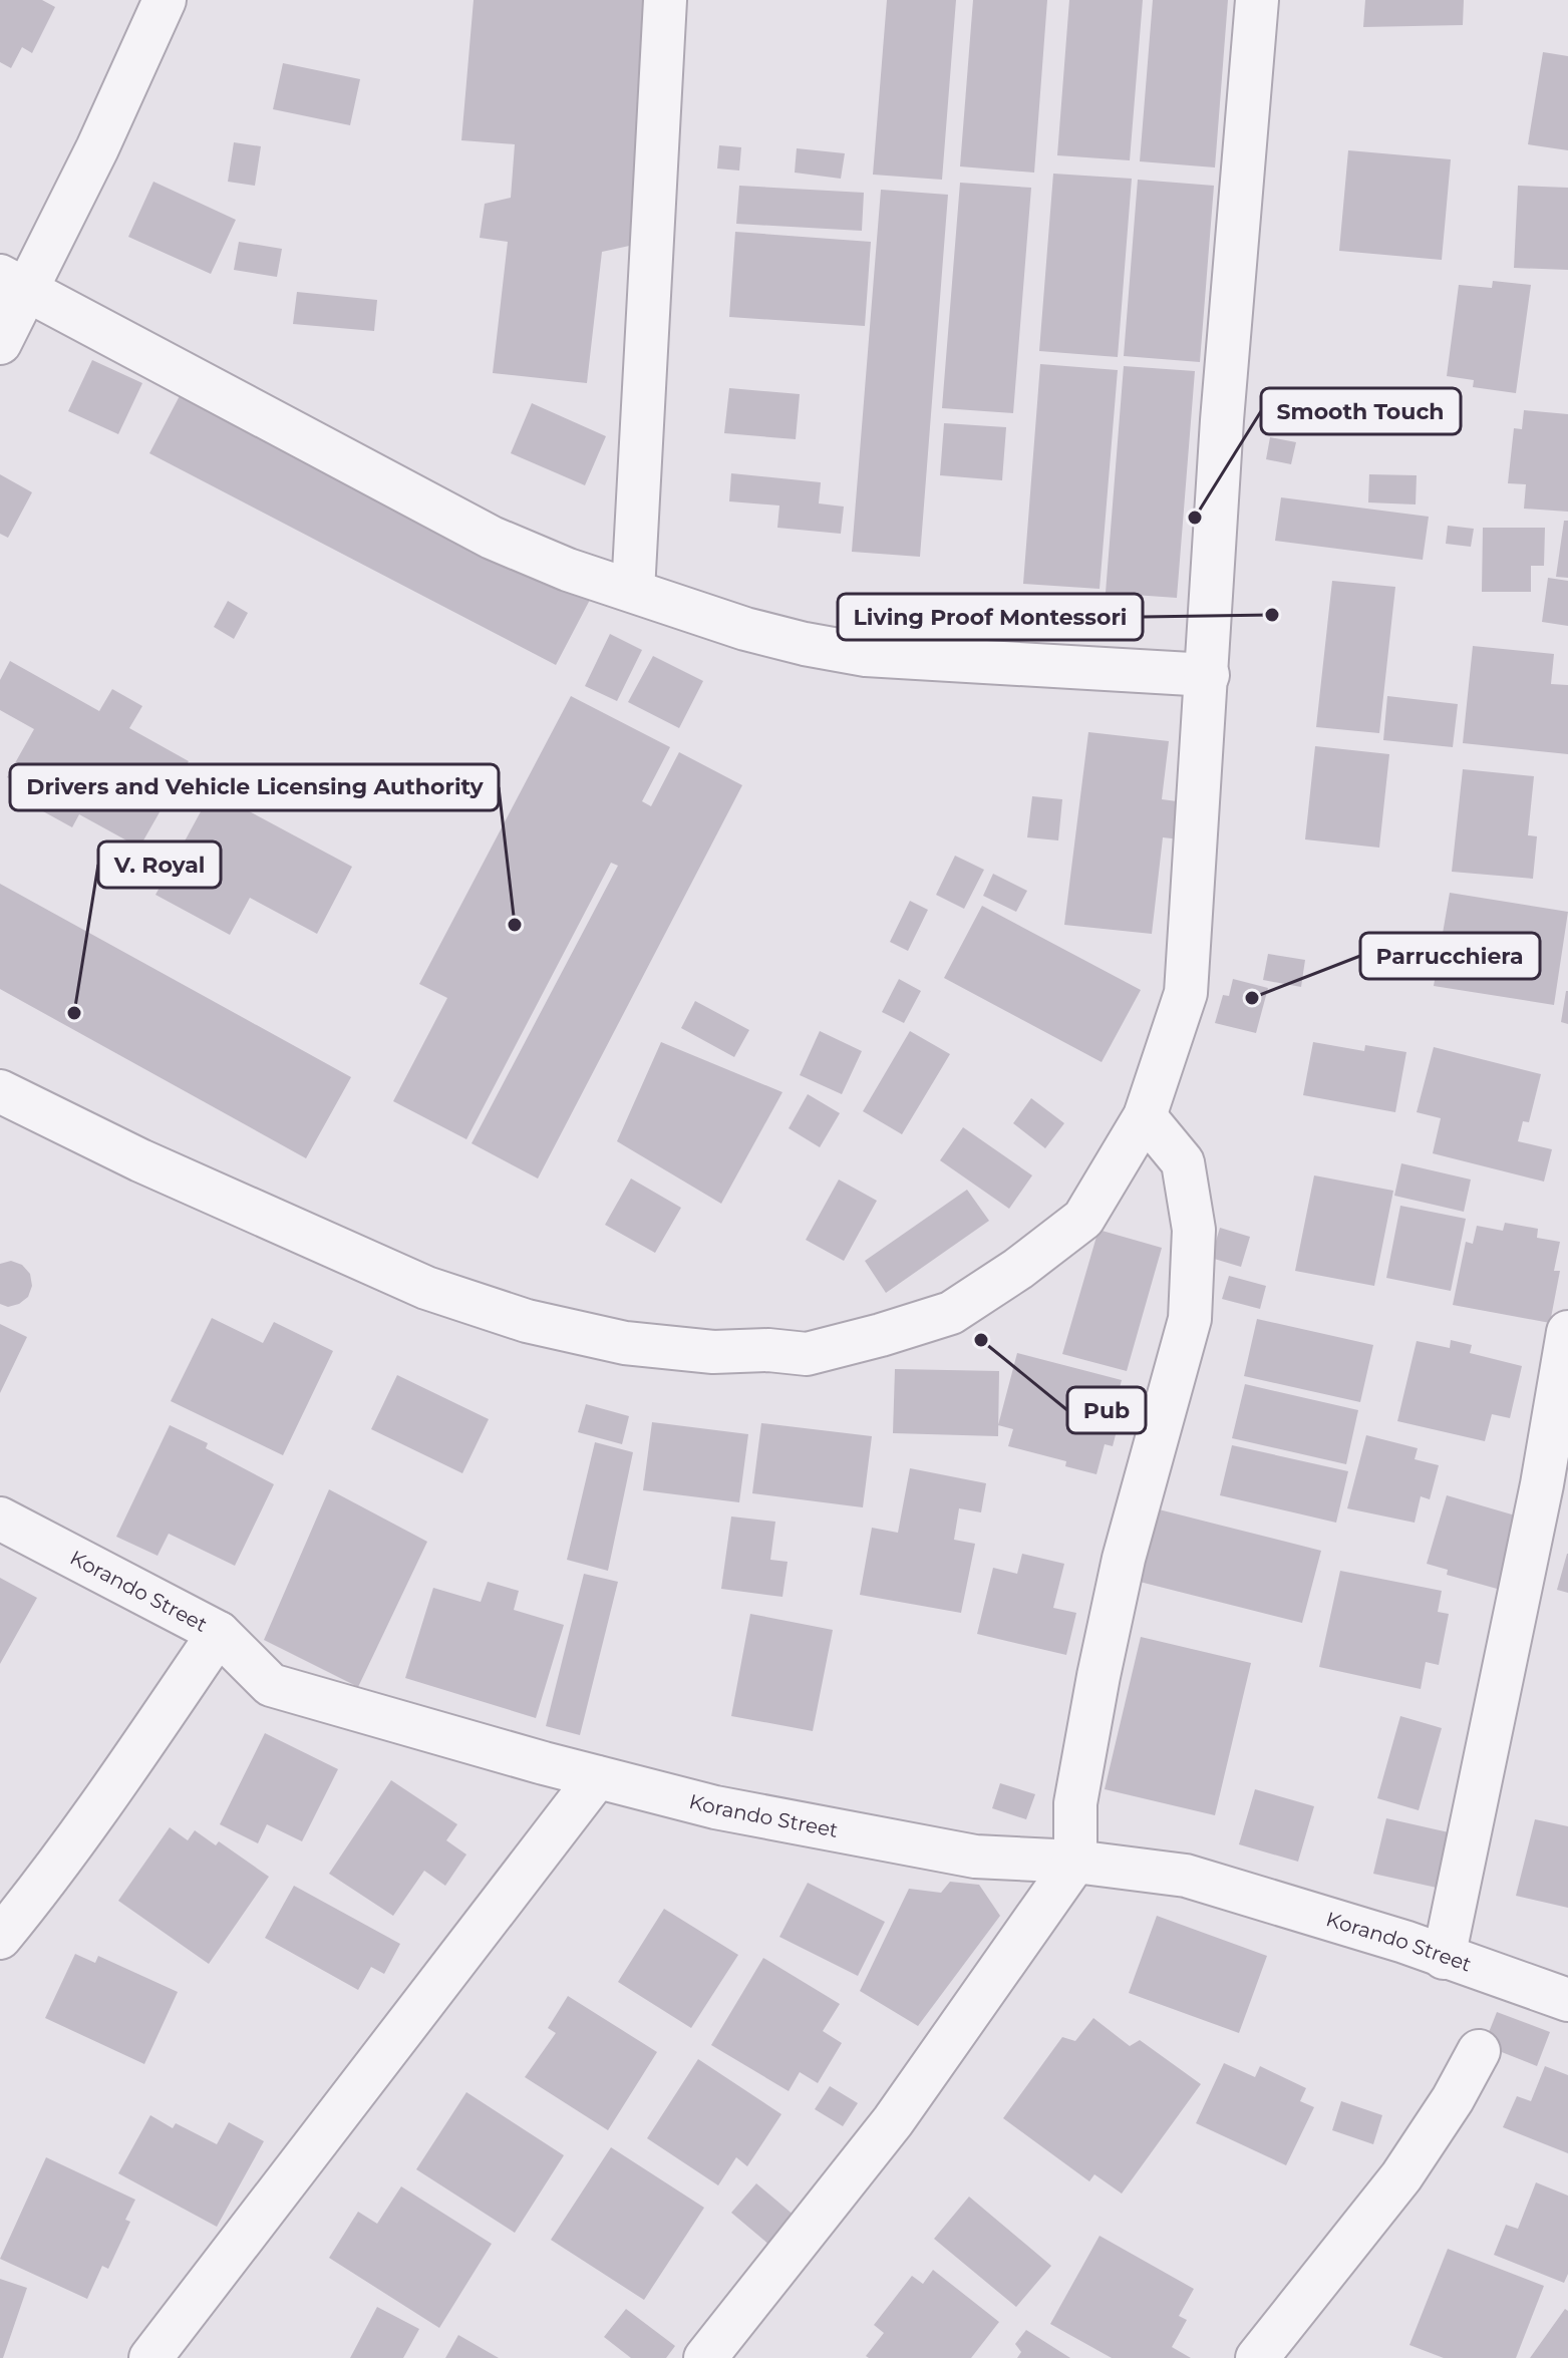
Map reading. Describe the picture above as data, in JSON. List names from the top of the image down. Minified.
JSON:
{"streets":{"street":["Korando Street"]},"places":["Smooth Touch","Living Proof Montessori","Drivers and Vehicle Licensing Authority","Parrucchiera","V. Royal","Pub"]}
